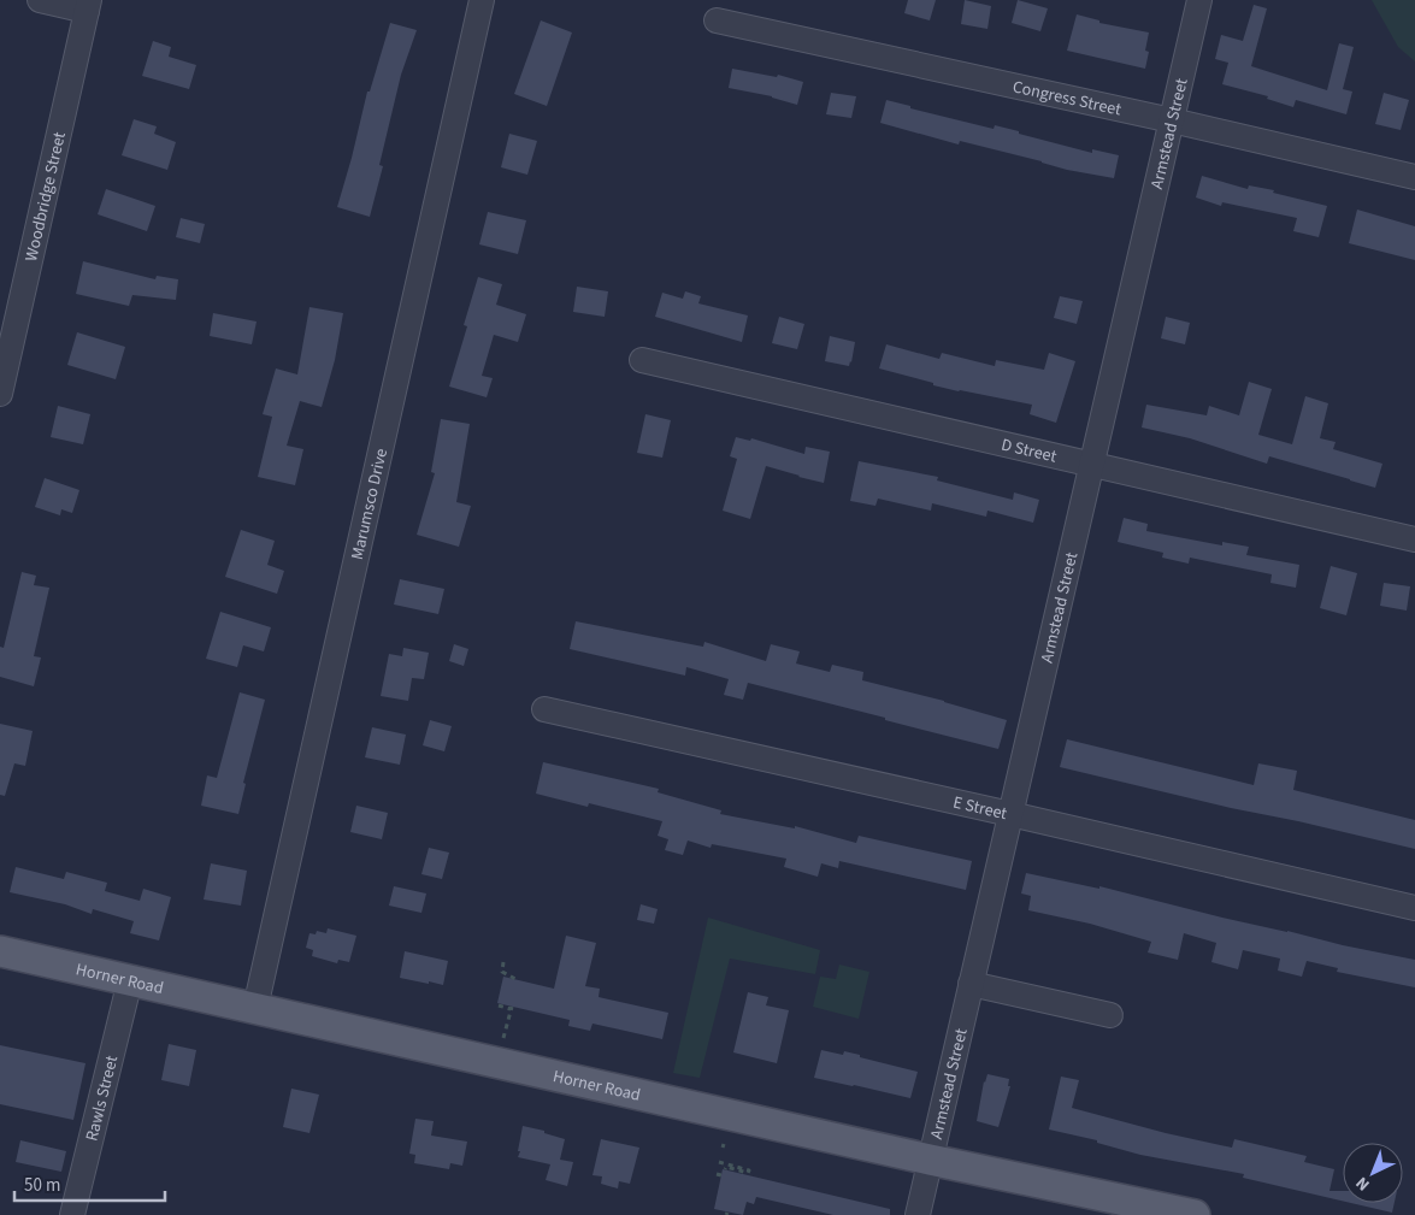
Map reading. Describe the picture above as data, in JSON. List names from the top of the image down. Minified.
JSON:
{"streets":{"main road":["Horner Road"],"street":["Congress Street","Armstead Street","Woodbridge Street","D Street","Marumsco Drive","E Street","Rawls Street"]},"crossings":[["Congress Street","Armstead Street"],["Armstead Street","D Street"],["Armstead Street","E Street"],["Armstead Street","Horner Road"],["Marumsco Drive","Horner Road"],["Horner Road","Rawls Street"]],"scale_bar":"50 m","north":"bottom left"}
